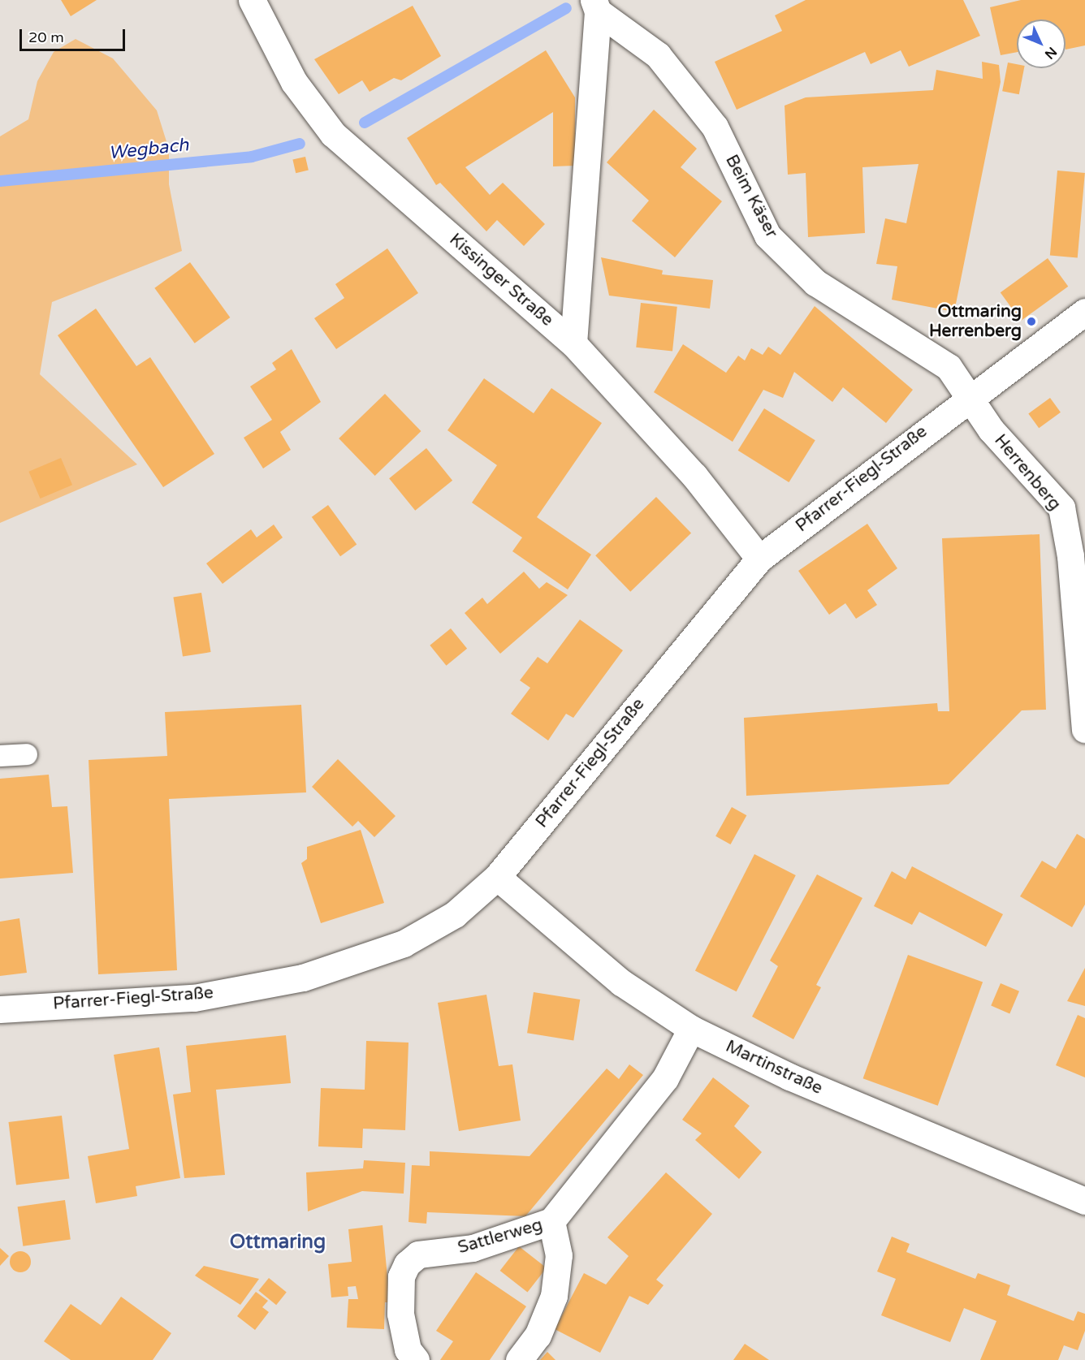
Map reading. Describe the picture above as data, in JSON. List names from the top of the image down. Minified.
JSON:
{"streets":{"street":["Beim Käser","Kissinger Straße","Herrenberg","Pfarrer-Fiegl-Straße","Martinstraße","Sattlerweg"]},"crossings":[["Beim Käser","Kissinger Straße"],["Beim Käser","Herrenberg"],["Beim Käser","Pfarrer-Fiegl-Straße"],["Kissinger Straße","Pfarrer-Fiegl-Straße"],["Herrenberg","Pfarrer-Fiegl-Straße"],["Pfarrer-Fiegl-Straße","Martinstraße"],["Martinstraße","Sattlerweg"]],"districts":["Ottmaring"],"water":["Wegbach"],"places":["Ottmaring Herrenberg"],"scale_bar":"20 m","north":"bottom right"}
